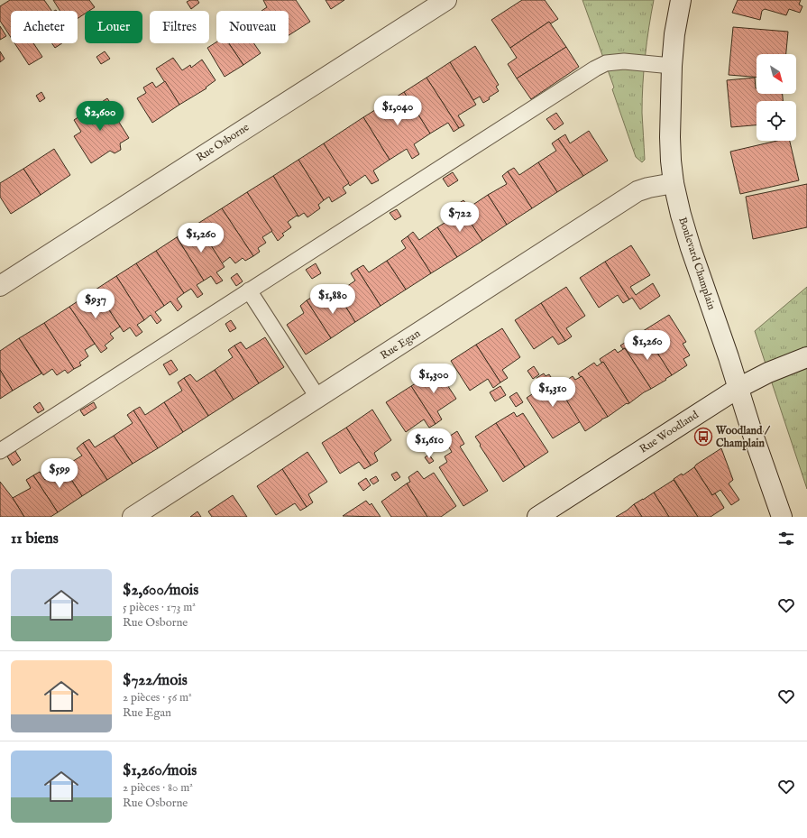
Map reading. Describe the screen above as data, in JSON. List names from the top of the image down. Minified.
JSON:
{"streets":{"street":["Rue Osborne","Boulevard Champlain","Rue Egan","Rue Woodland"]},"crossings":[["Boulevard Champlain","Rue Egan"],["Boulevard Champlain","Rue Woodland"]],"places":{"bus stop":["Woodland / Champlain"]},"north":"bottom right","page":{"chip":["Acheter","Louer","Filtres","Nouveau"],"price":["$1,040","$2,600","$722","$1,260","$1,880","$937","$1,260","$1,300","$1,310","$1,610","$599"],"heading":"11 biens","list":[{"name":"$2,600/mois","note":"5 pièces · 173 m² · Rue Osborne"},{"name":"$722/mois","note":"2 pièces · 56 m² · Rue Egan"},{"name":"$1,260/mois","note":"2 pièces · 80 m² · Rue Osborne"}]}}
